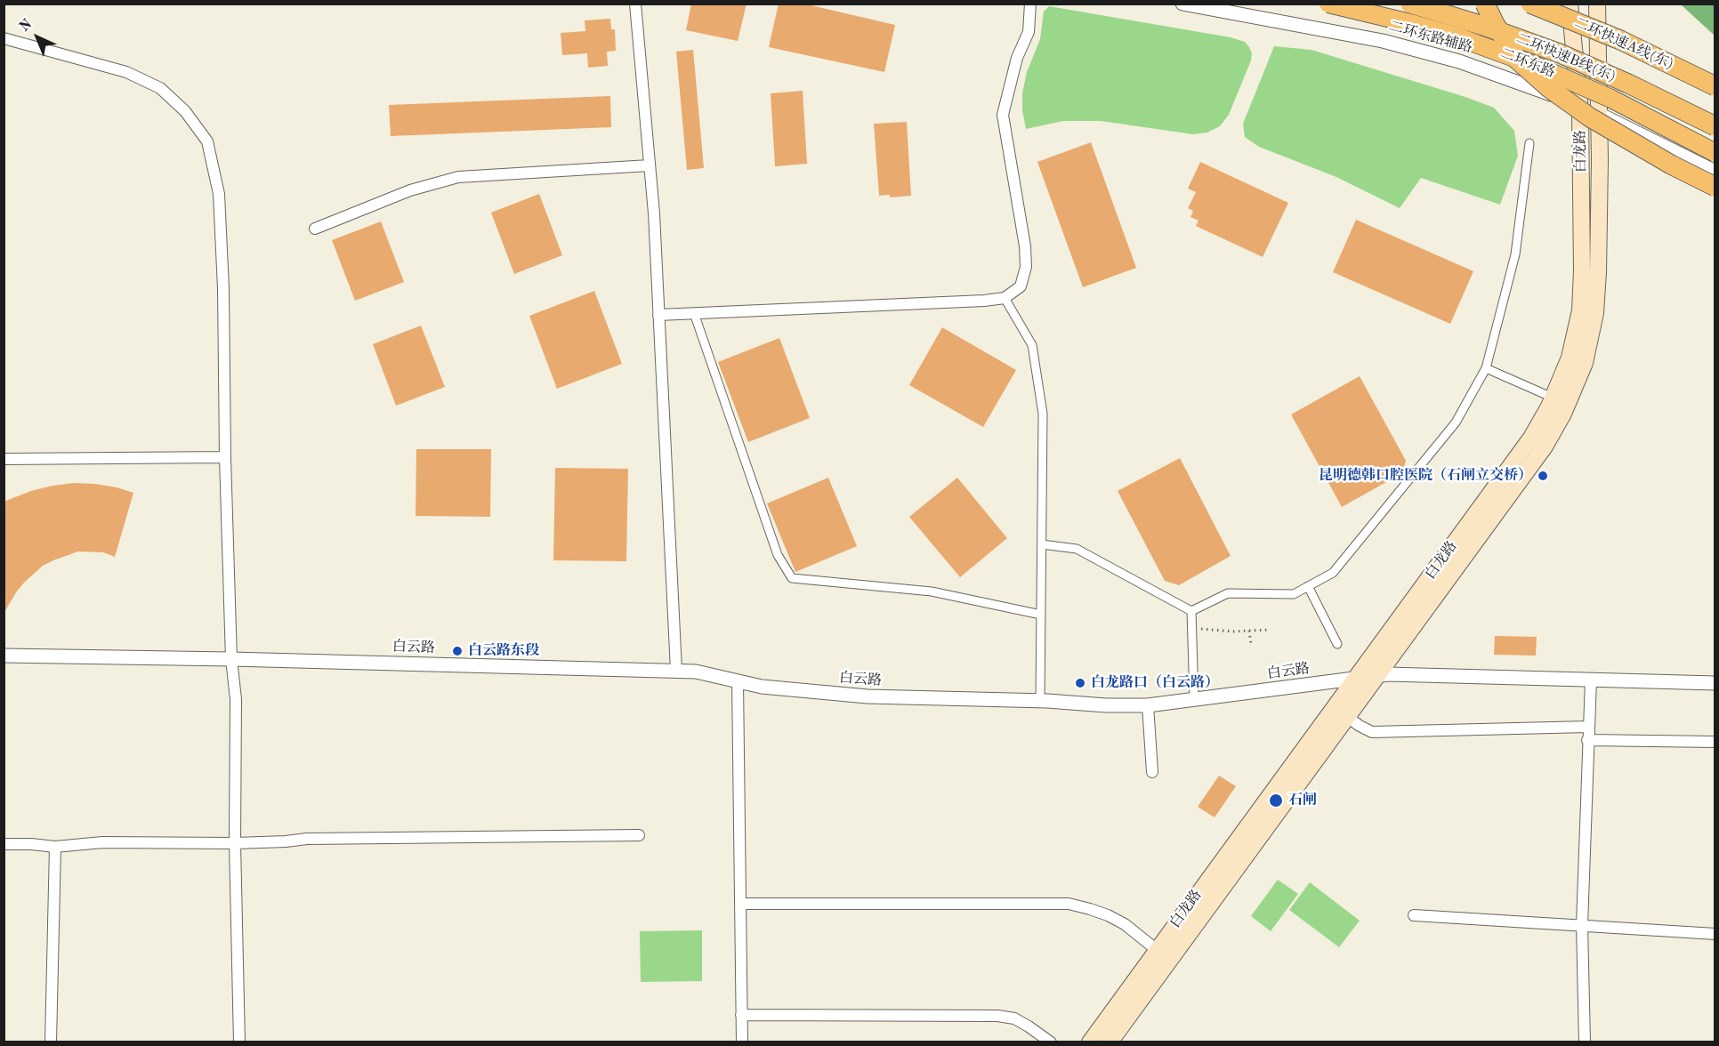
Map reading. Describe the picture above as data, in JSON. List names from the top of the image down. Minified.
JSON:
{"streets":{"highway":["二环快速A线(东)","二环快速B线(东)"],"main road":["二环东路","白龙路"],"street":["二环东路辅路","白云路"]},"crossings":[["二环东路辅路","白龙路"],["二环快速A线(东)","白龙路"],["二环快速B线(东)","二环东路"],["白龙路","白云路"]],"places":["昆明德韩口腔医院（石闸立交桥）","白云路东段","白龙路口（白云路）","石闸"],"north":"top left"}
